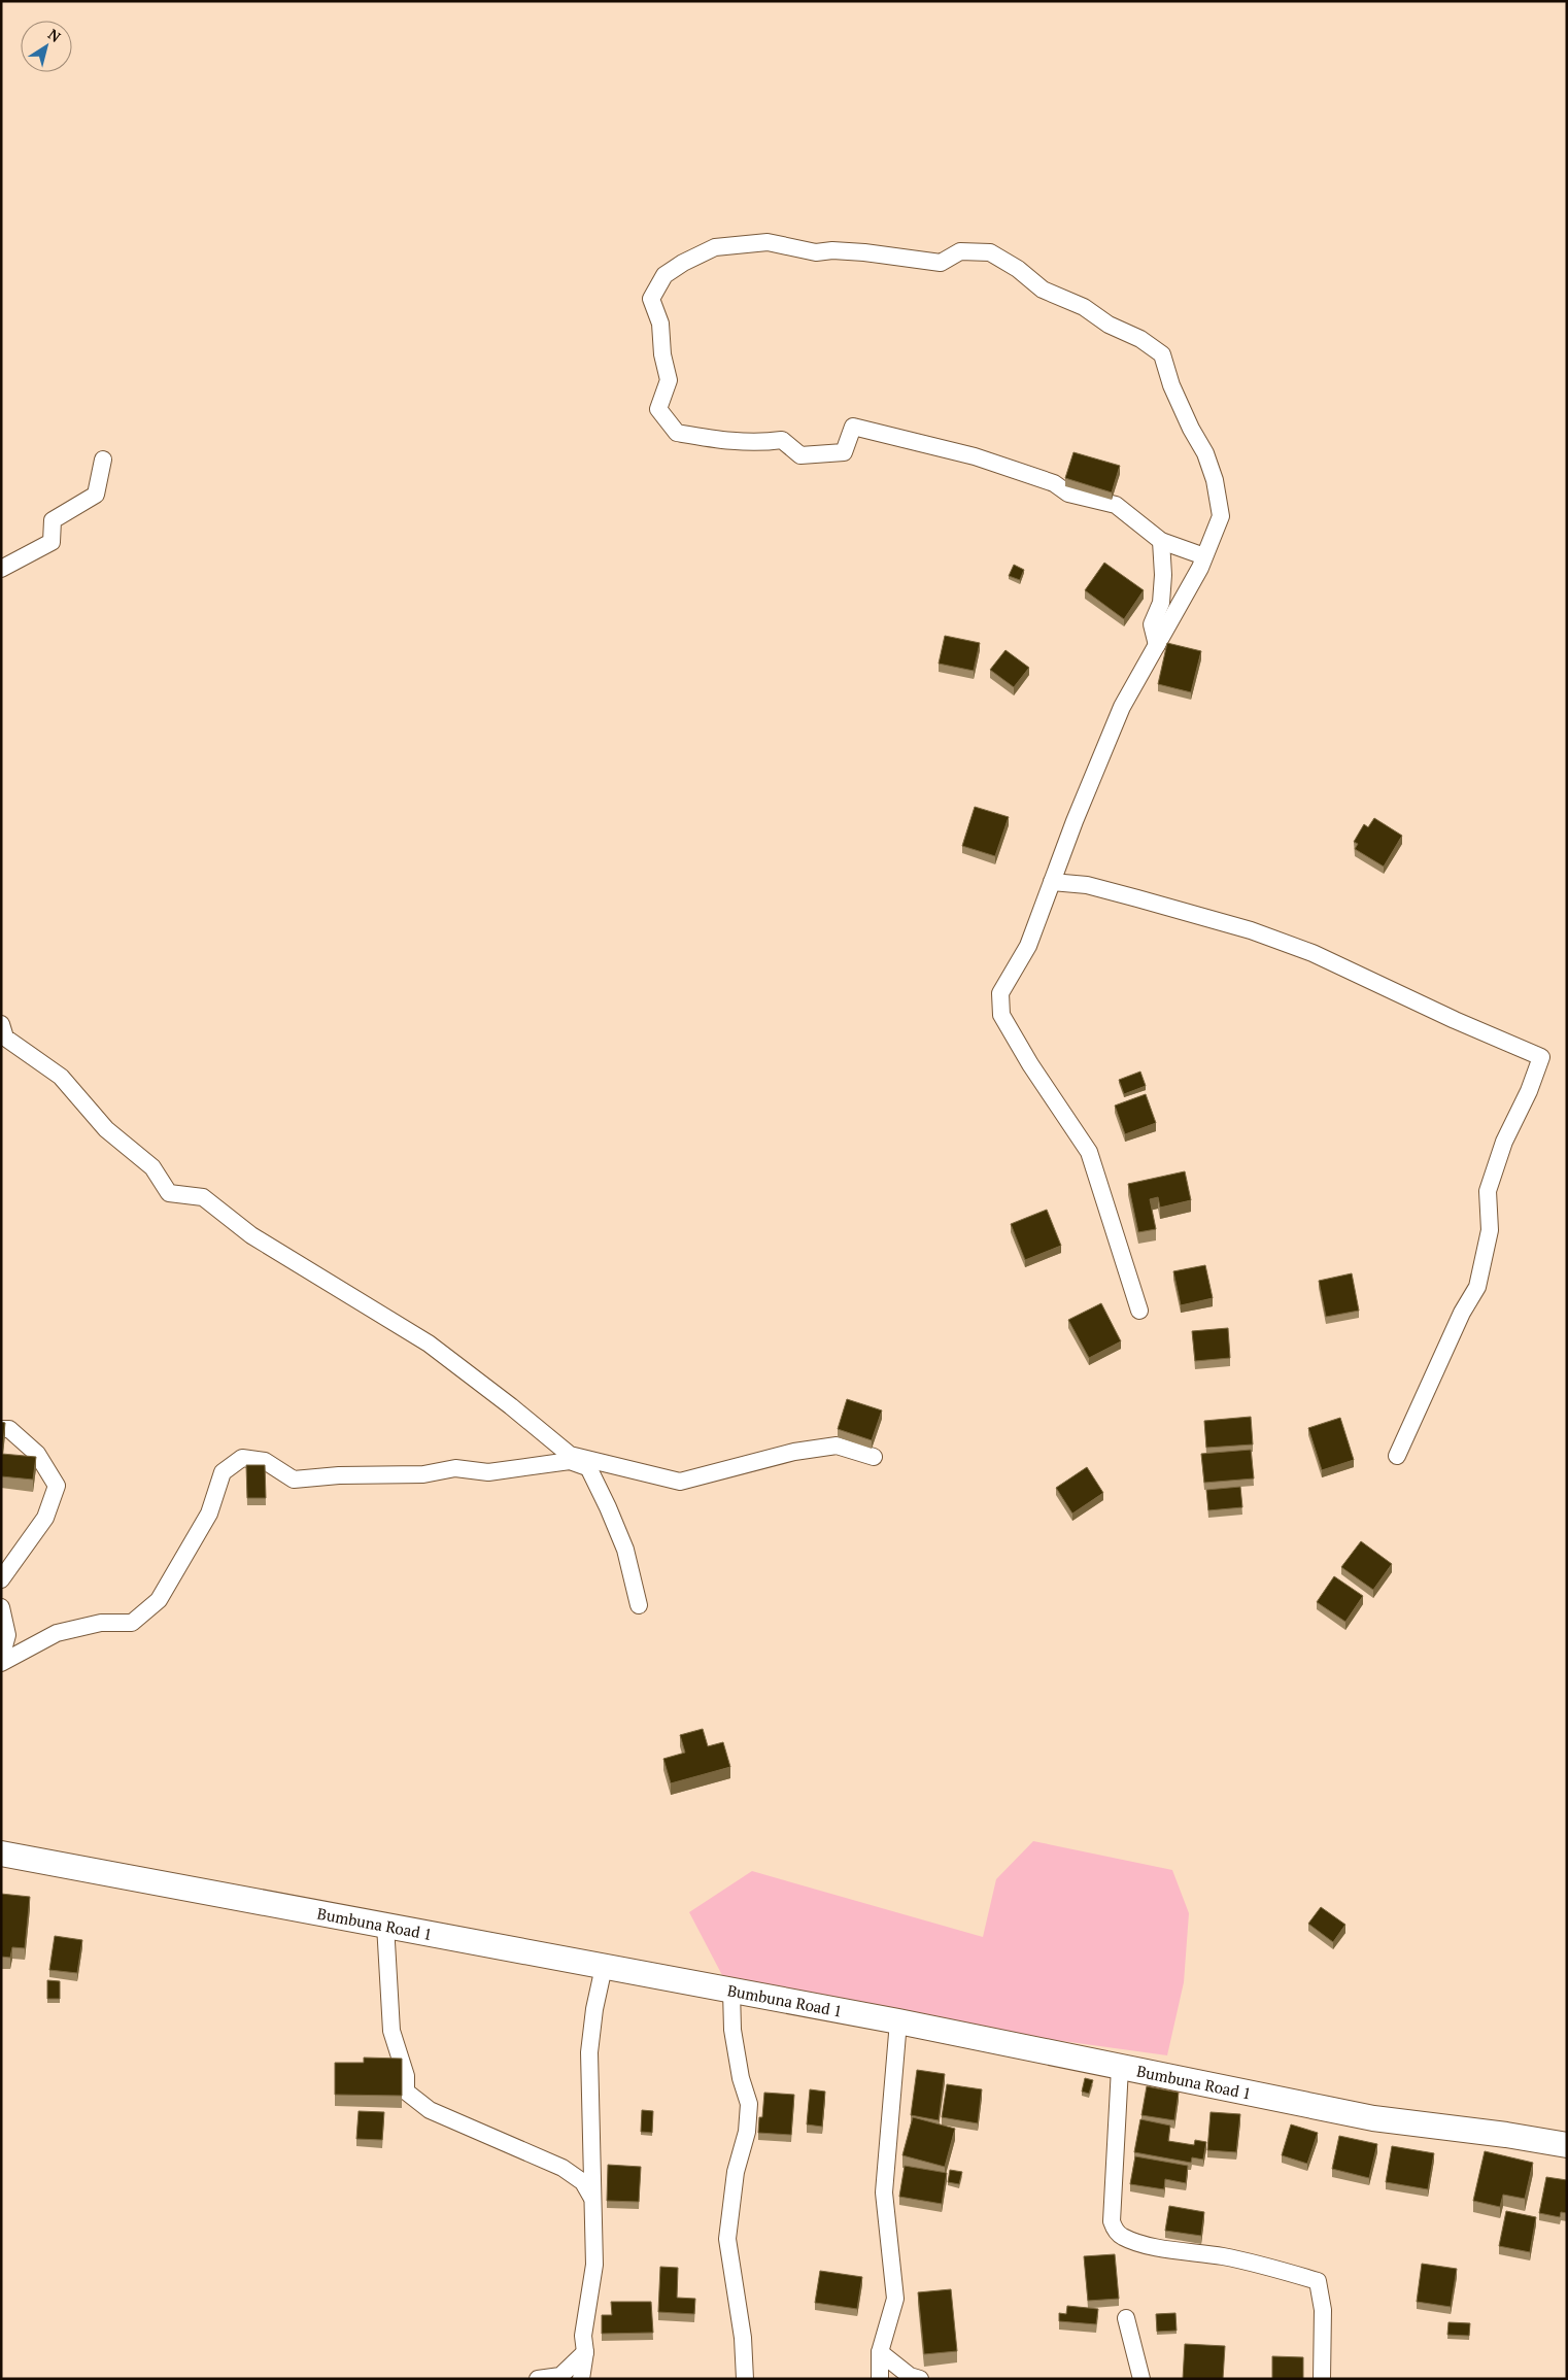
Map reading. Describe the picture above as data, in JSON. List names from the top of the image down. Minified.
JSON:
{"streets":{"main road":["Bumbuna Road 1"]},"north":"top right"}
